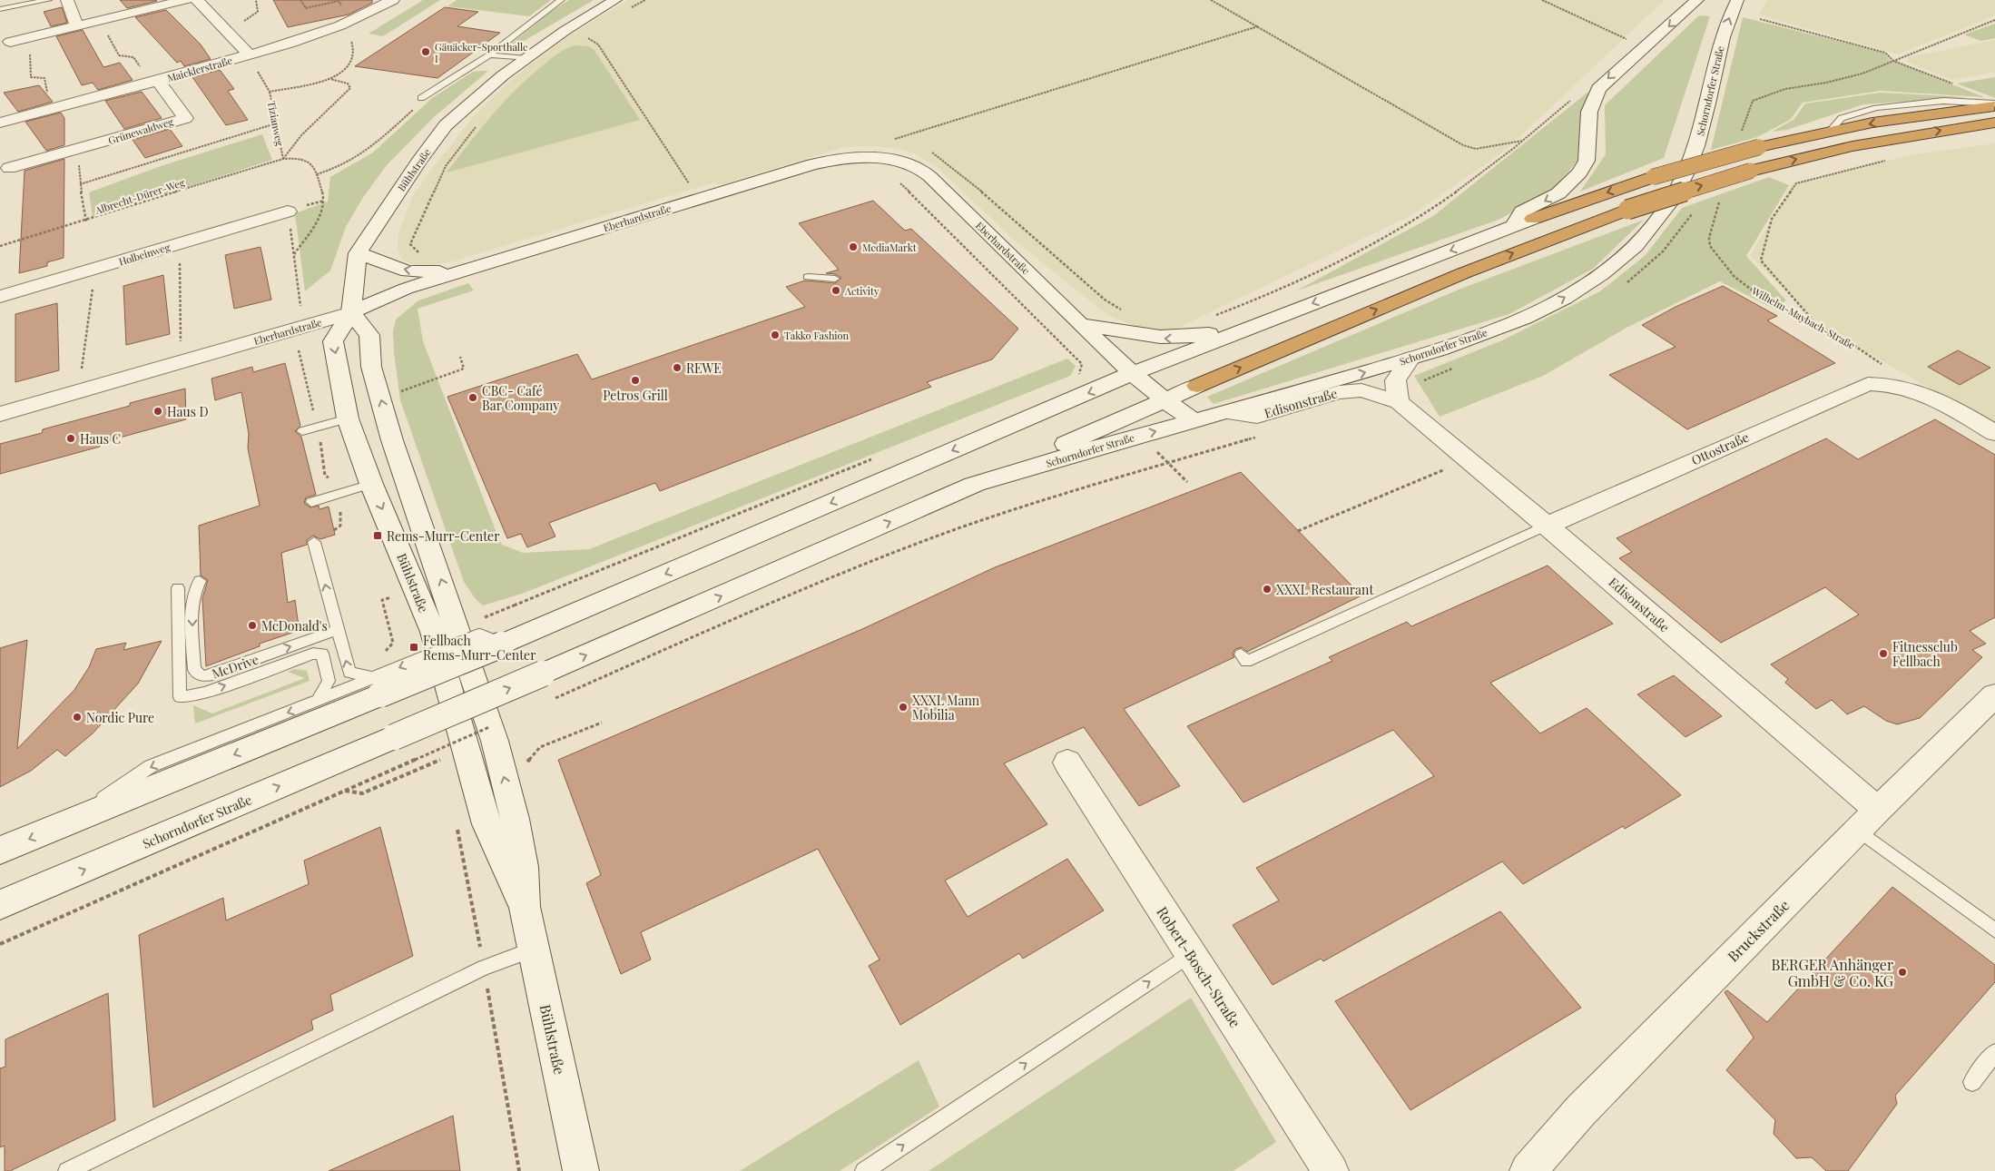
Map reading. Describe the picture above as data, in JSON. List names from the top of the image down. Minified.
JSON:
{"streets":{"main road":["Maicklerstraße","Schorndorfer Straße","Grünewaldweg","Bühlstraße","Eberhardstraße","Holbeinweg","Edisonstraße","Ottostraße","Bruckstraße","Robert-Bosch-Straße"],"lane":["McDrive"],"path":["Tizianweg","Albrecht-Dürer-Weg","Wilhelm-Maybach-Straße"]},"crossings":[["Maicklerstraße","Tizianweg"],["Maicklerstraße","Grünewaldweg"],["Schorndorfer Straße","Eberhardstraße"],["Schorndorfer Straße","Edisonstraße"],["Tizianweg","Albrecht-Dürer-Weg"],["Bühlstraße","Eberhardstraße"],["Wilhelm-Maybach-Straße","Ottostraße"],["Edisonstraße","Ottostraße"],["Edisonstraße","Bruckstraße"]],"places":{"other":["Gäuäcker-Sporthalle I","MediaMarkt","Activity","Takko Fashion","REWE","Petros Grill","CBC- Café Bar Company","Haus D","Haus C","XXXL Restaurant","McDonald's","Fitnessclub Fellbach","XXXL Mann Mobilia","Nordic Pure","BERGER Anhänger GmbH & Co. KG"],"transit":["Rems-Murr-Center","Fellbach Rems-Murr-Center"]}}
